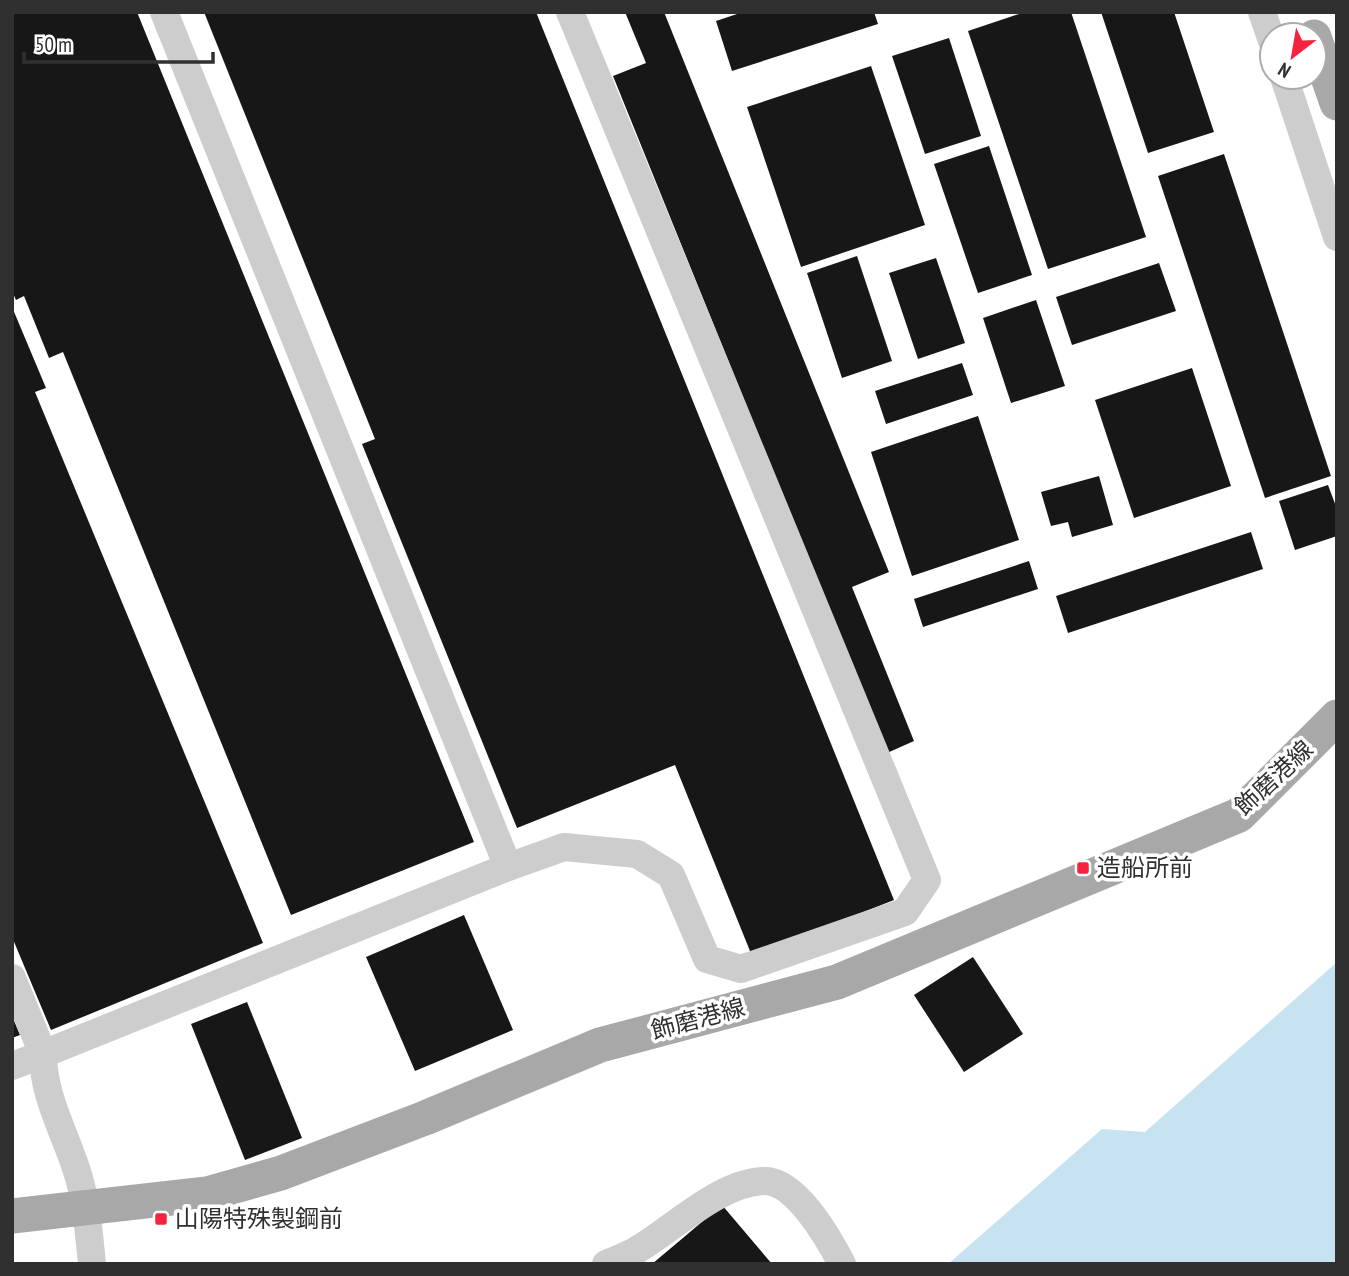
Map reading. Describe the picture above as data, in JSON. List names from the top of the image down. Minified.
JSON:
{"streets":{"main road":["飾磨港線"]},"places":{"transit":["造船所前","山陽特殊製鋼前"]},"scale_bar":"50 m","north":"bottom left"}
